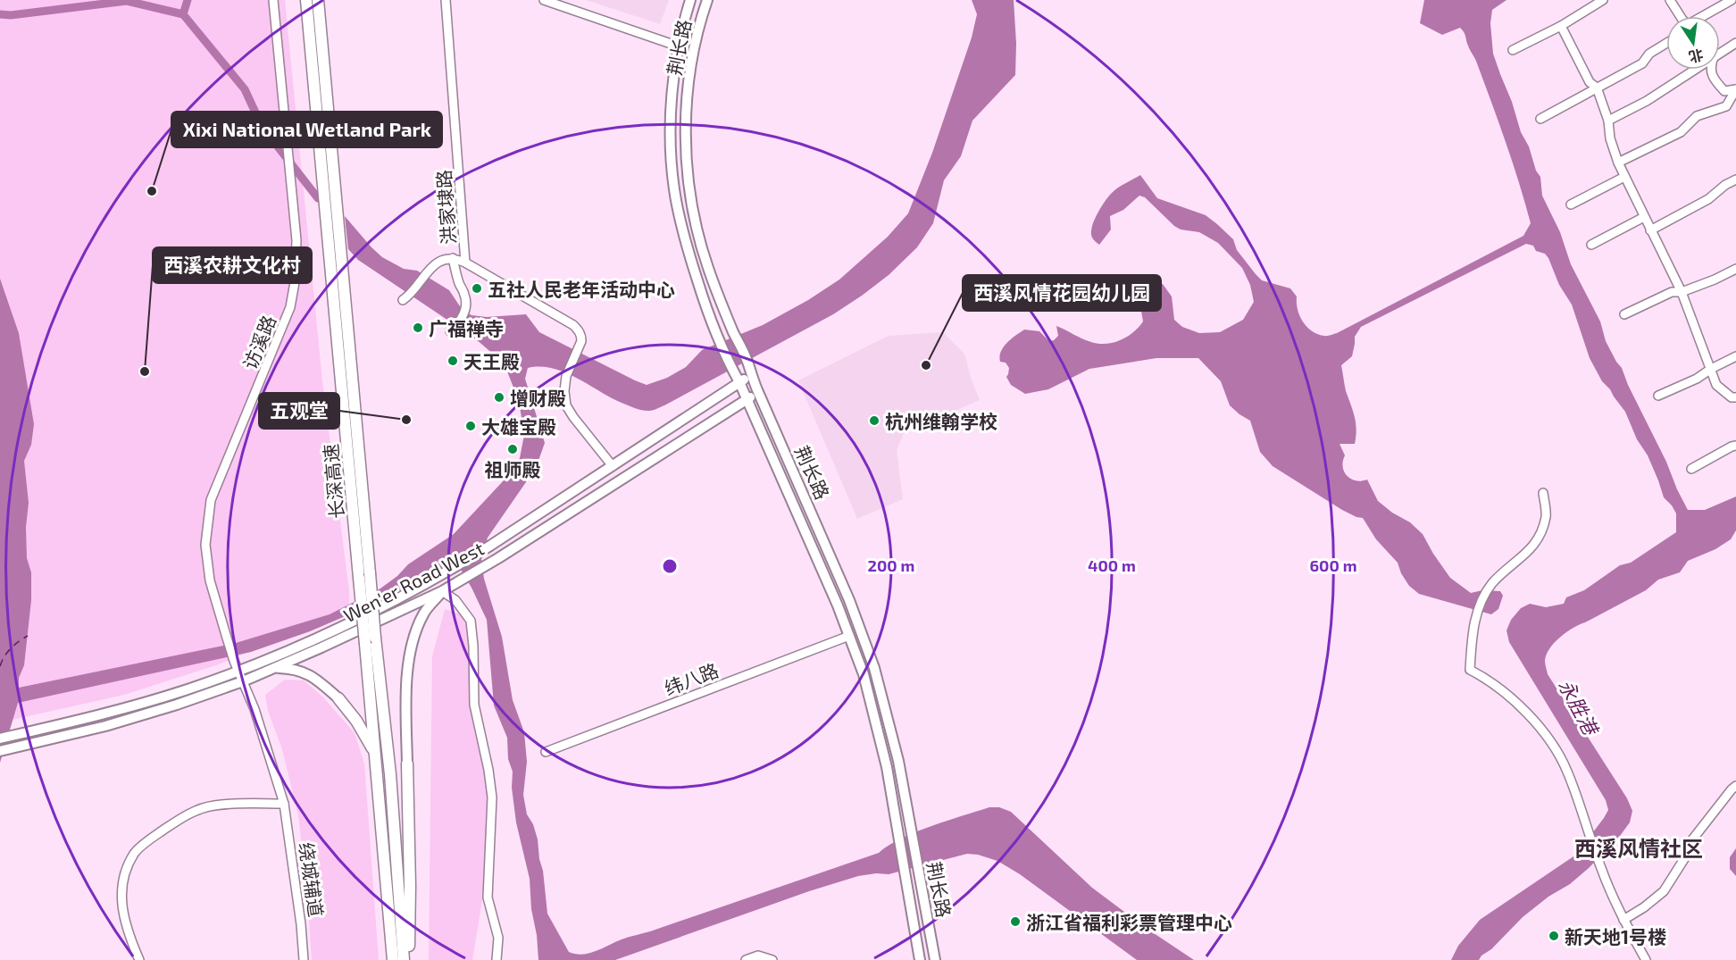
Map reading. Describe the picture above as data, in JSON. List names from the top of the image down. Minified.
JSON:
{"streets":{"highway":["长深高速"],"main road":["荆长路","Wen'er Road West"],"street":["洪家埭路","访溪路","纬八路","绕城辅道"]},"crossings":[["荆长路","Wen'er Road West"],["荆长路","纬八路"],["洪家埭路","Wen'er Road West"],["访溪路","Wen'er Road West"],["访溪路","绕城辅道"],["Wen'er Road West","绕城辅道"]],"districts":["西溪风情社区"],"water":["永胜港"],"places":["Xixi National Wetland Park","五社人民老年活动中心","广福禅寺","天王殿","西溪风情花园幼儿园","西溪农耕文化村","增财殿","五观堂","杭州维翰学校","大雄宝殿","祖师殿","浙江省福利彩票管理中心","新天地1号楼"],"north":"bottom","rings":["200 m","400 m","600 m"]}
